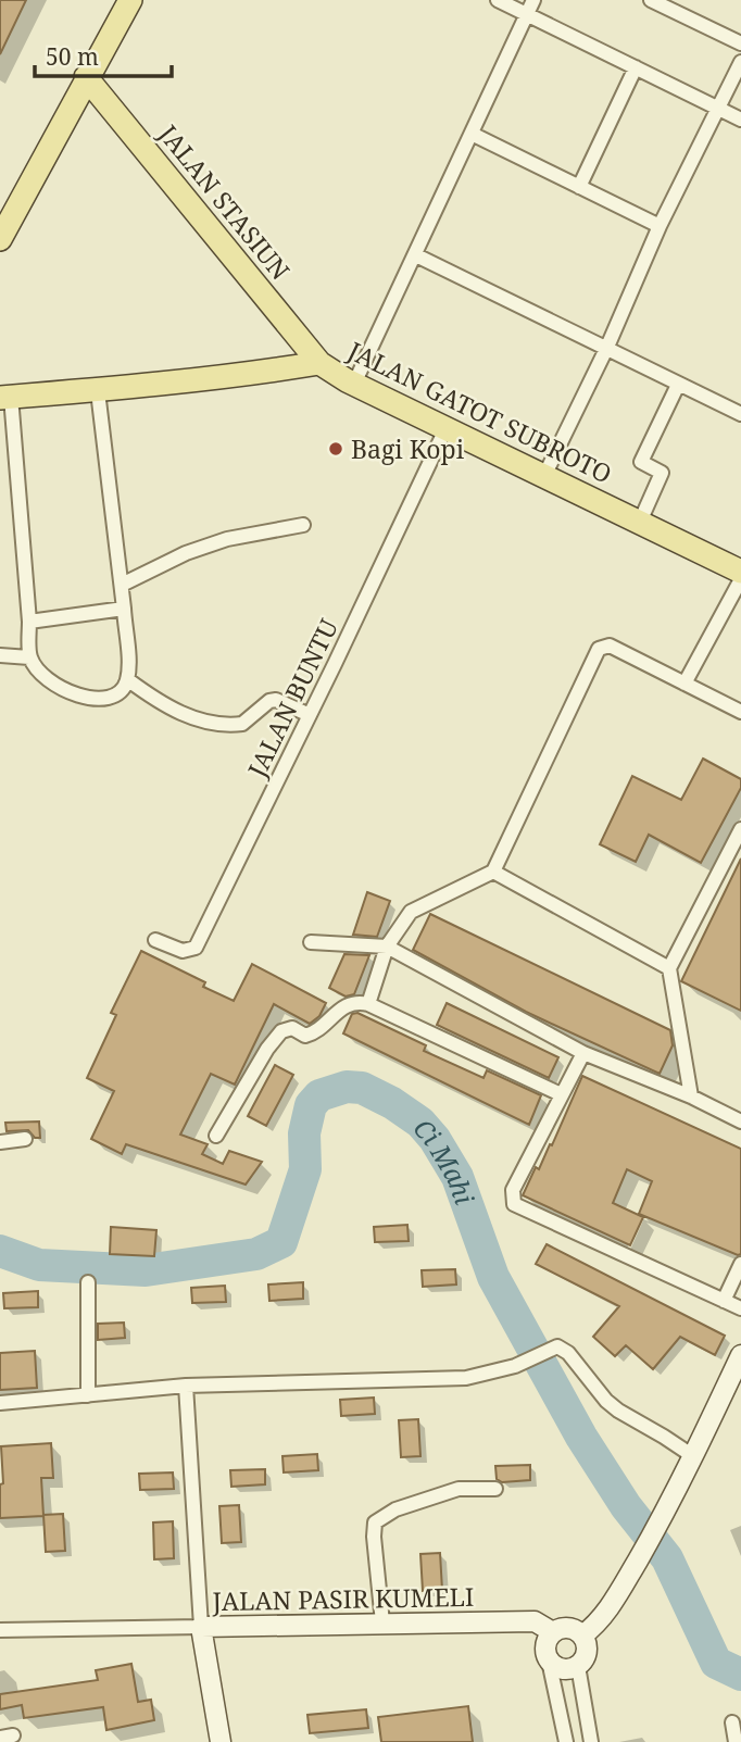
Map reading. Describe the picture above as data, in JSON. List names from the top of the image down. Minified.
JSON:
{"streets":{"main road":["JALAN STASIUN","JALAN GATOT SUBROTO"],"street":["JALAN BUNTU","JALAN PASIR KUMELI"]},"crossings":[["JALAN STASIUN","JALAN GATOT SUBROTO"],["JALAN GATOT SUBROTO","JALAN BUNTU"]],"water":["Ci Mahi"],"places":["Bagi Kopi"],"scale_bar":"50 m"}
